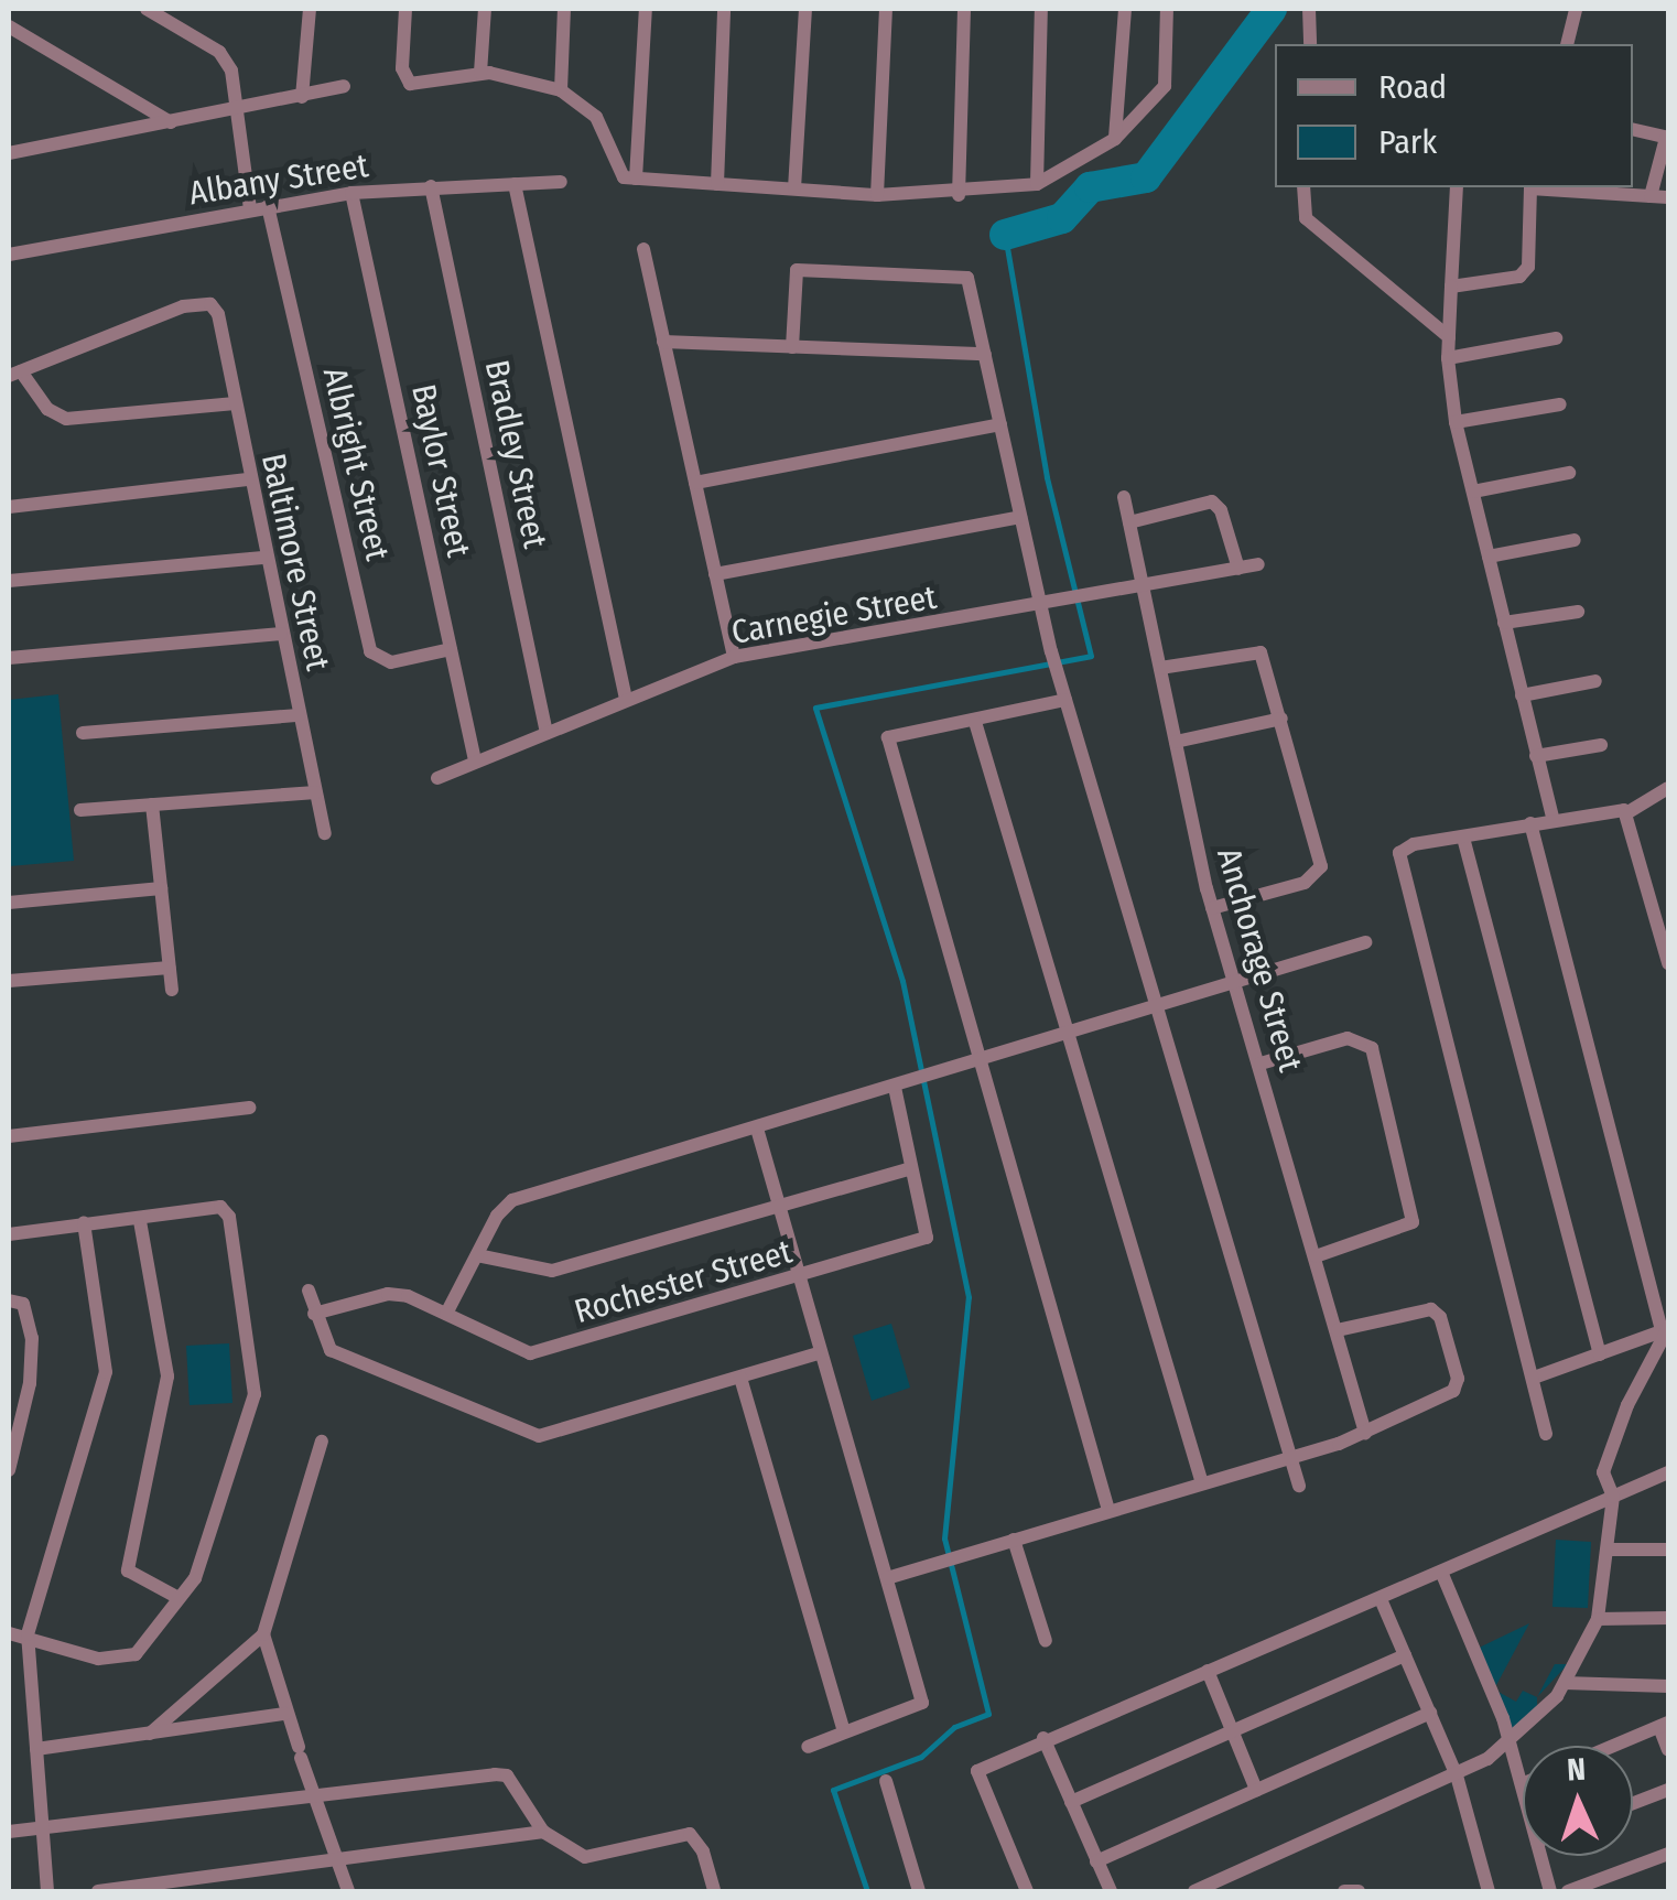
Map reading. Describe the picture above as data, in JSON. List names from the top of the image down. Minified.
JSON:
{"streets":{"street":["Albany Street","Bradley Street","Albright Street","Baylor Street","Baltimore Street","Carnegie Street","Anchorage Street","Rochester Street"]},"crossings":[["Albany Street","Bradley Street"],["Albany Street","Albright Street"],["Albany Street","Baylor Street"],["Bradley Street","Carnegie Street"],["Albright Street","Baylor Street"],["Baylor Street","Carnegie Street"],["Carnegie Street","Anchorage Street"]],"legend":["Road","Park"],"north":"top"}
